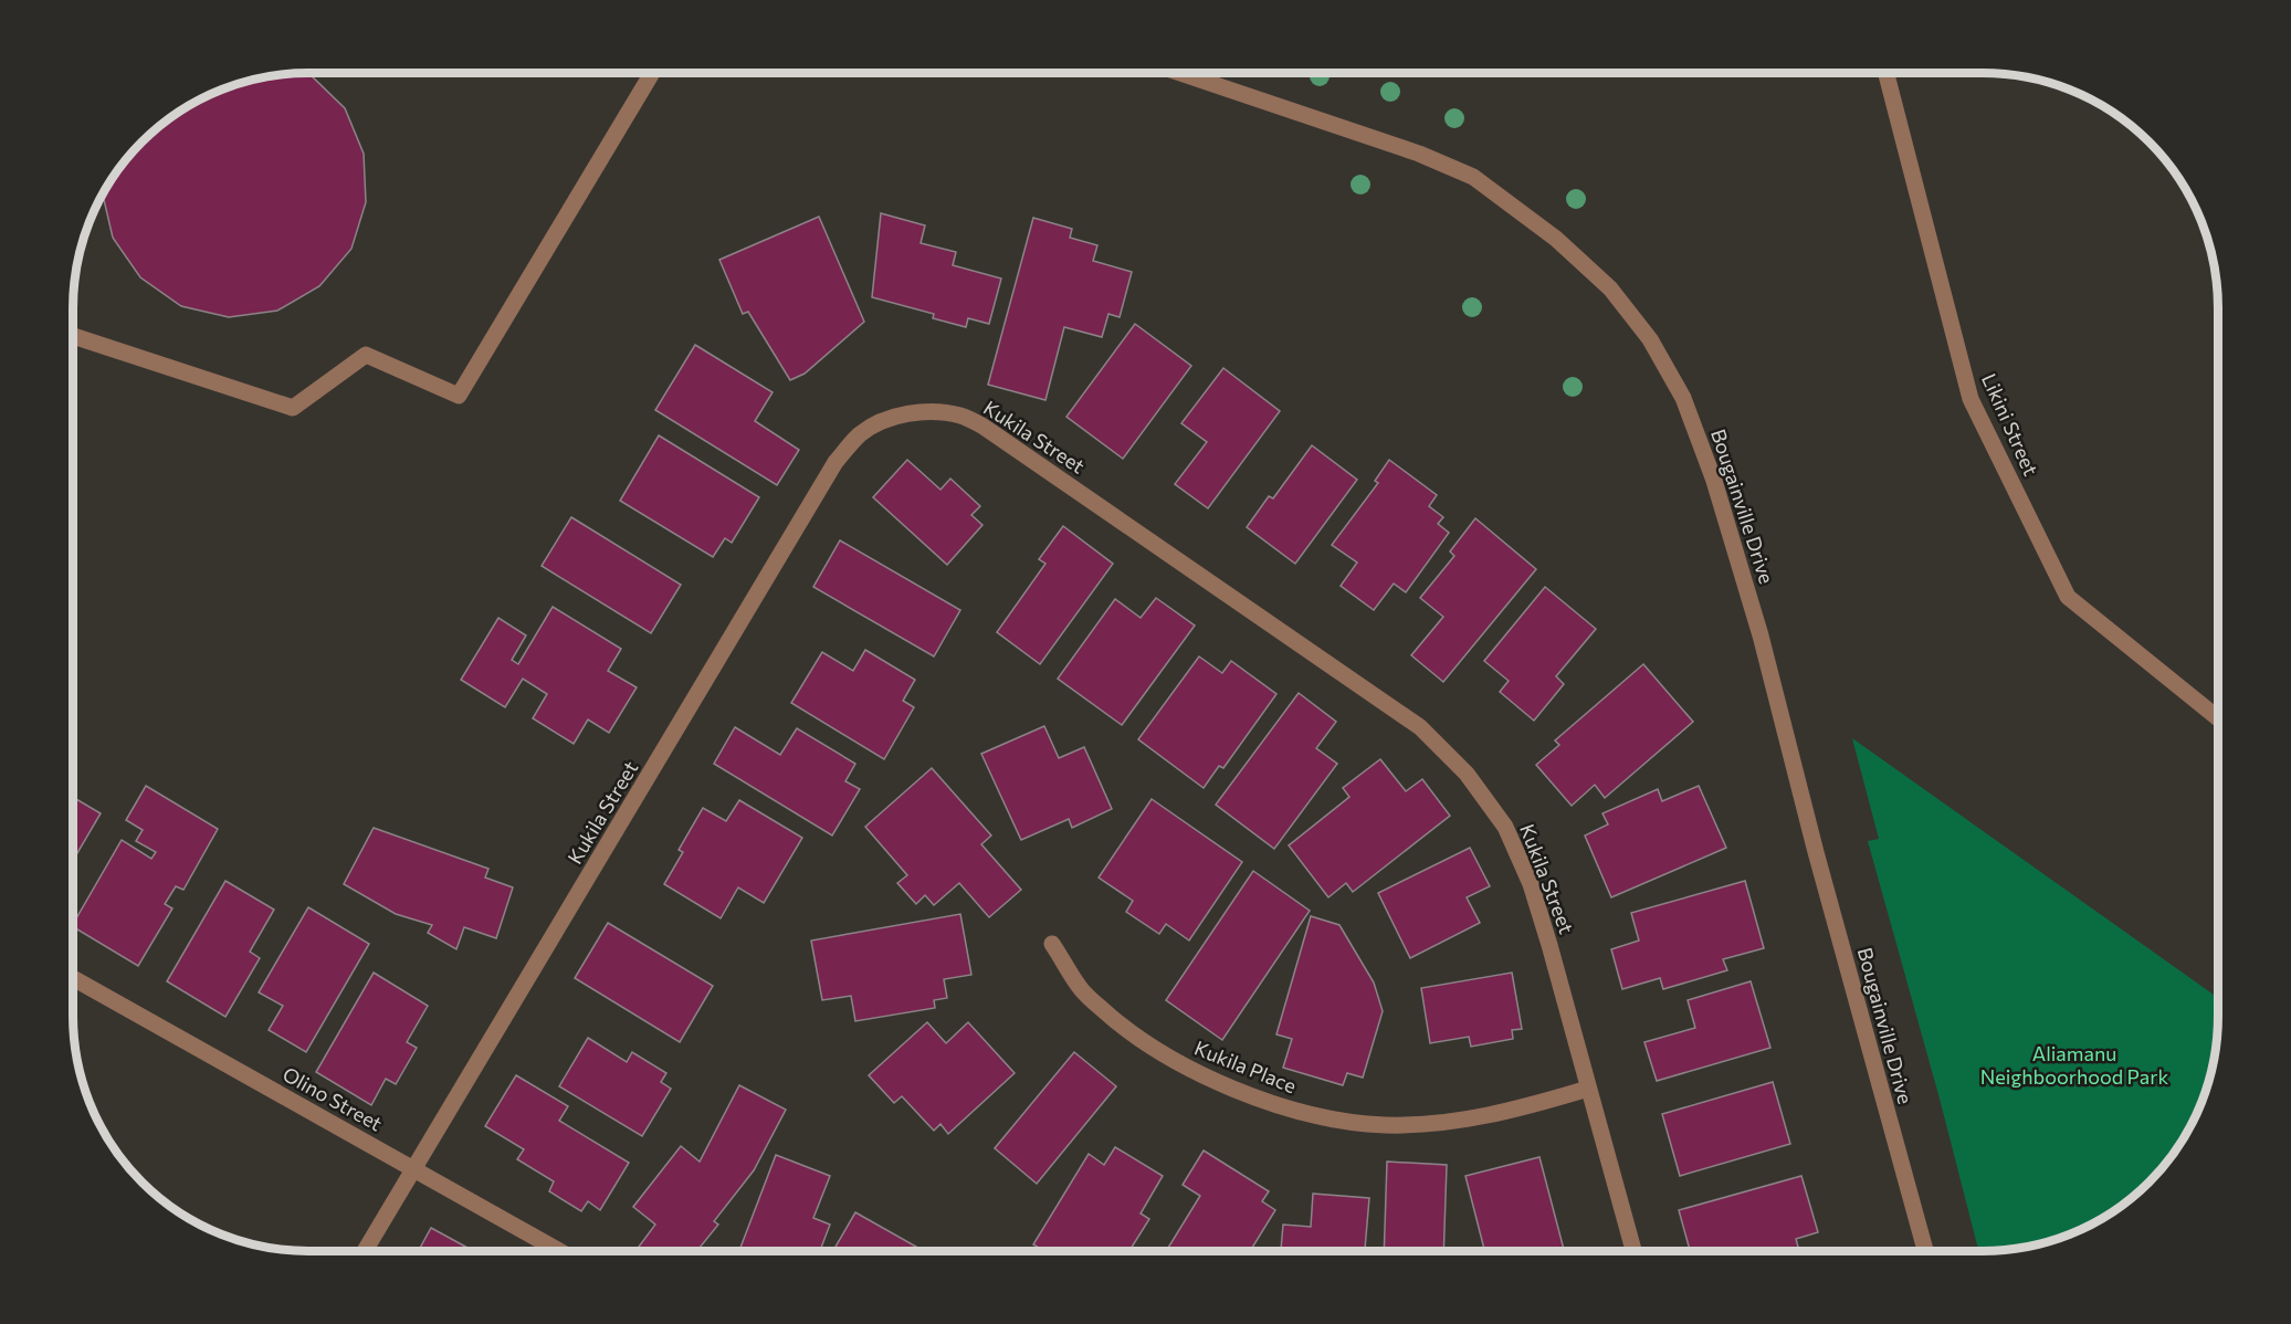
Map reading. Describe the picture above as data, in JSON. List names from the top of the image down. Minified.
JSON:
{"streets":{"street":["Likini Street","Kukila Street","Bougainville Drive","Kukila Place","Olino Street"]},"crossings":[["Kukila Street","Kukila Place"],["Kukila Street","Olino Street"]],"parks":["Aliamanu Neighboorhood Park"]}
